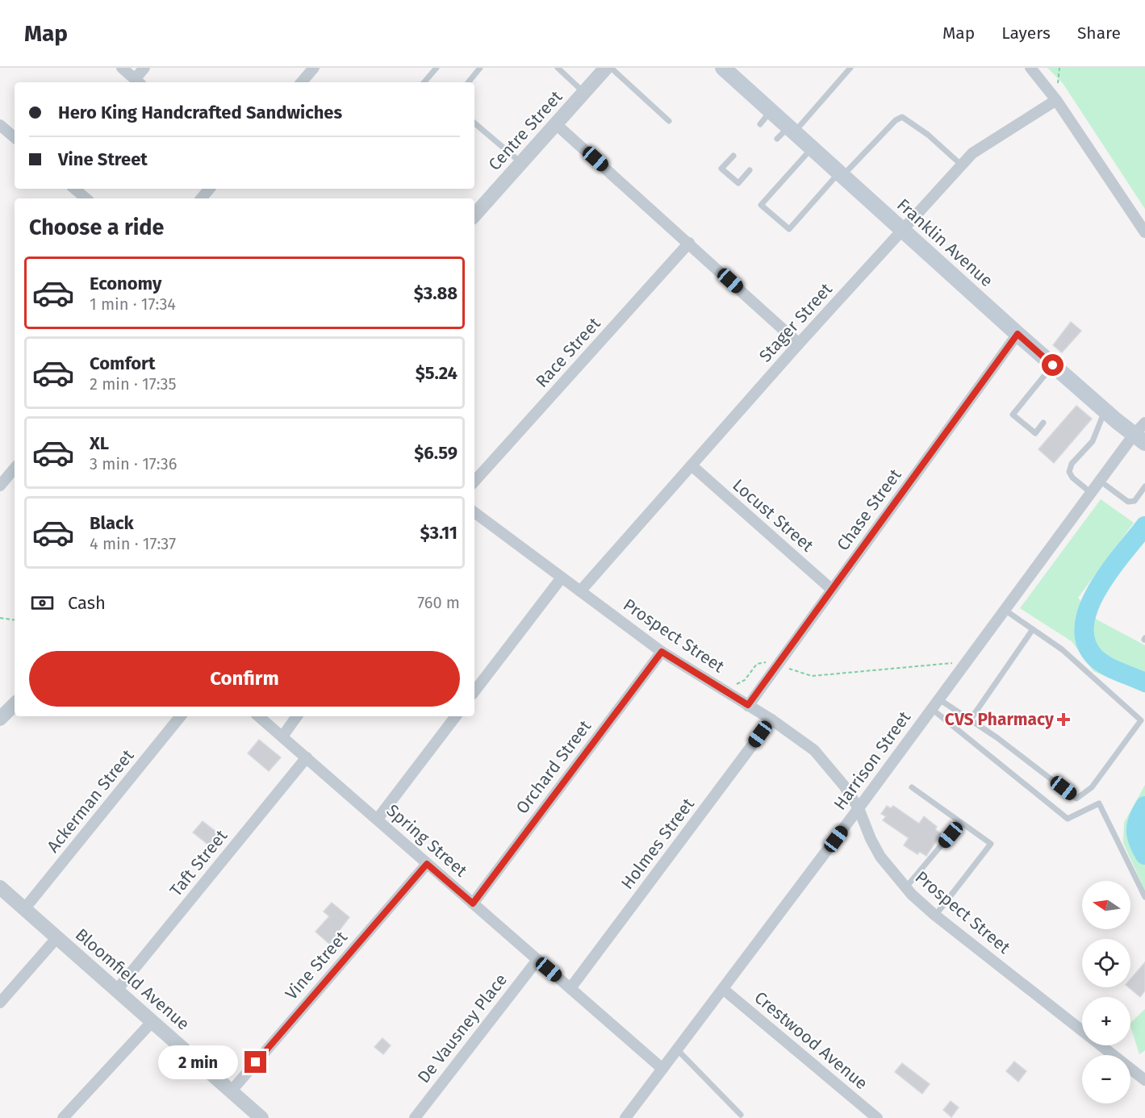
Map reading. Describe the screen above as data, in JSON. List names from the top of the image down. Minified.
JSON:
{"streets":{"main road":["Franklin Avenue"],"street":["Centre Street","Stager Street","Race Street","Chase Street","Locust Street","Prospect Street","Harrison Street","Orchard Street","Ackerman Street","Spring Street","Holmes Street","Taft Street","Vine Street","Bloomfield Avenue","De Vausney Place","Crestwood Avenue"]},"crossings":[["Franklin Avenue","Stager Street"],["Franklin Avenue","Chase Street"],["Franklin Avenue","Harrison Street"],["Stager Street","Locust Street"],["Stager Street","Prospect Street"],["Chase Street","Locust Street"],["Chase Street","Prospect Street"],["Prospect Street","Harrison Street"],["Prospect Street","Orchard Street"],["Prospect Street","Holmes Street"],["Harrison Street","Spring Street"],["Harrison Street","Crestwood Avenue"],["Orchard Street","Spring Street"],["Ackerman Street","Bloomfield Avenue"],["Spring Street","Holmes Street"],["Spring Street","Taft Street"],["Spring Street","Vine Street"],["Spring Street","De Vausney Place"],["Taft Street","Bloomfield Avenue"],["Vine Street","Bloomfield Avenue"]],"places":{"health":["CVS Pharmacy"]},"north":"left","page":{"header":"Map","nav":["Map","Layers","Share"],"banner":["Hero King Handcrafted Sandwiches","Vine Street"],"heading":"Choose a ride","list":[{"name":"Economy","note":"1 min · 17:34","value":"$3.88"},{"name":"Comfort","note":"2 min · 17:35","value":"$5.24"},{"name":"XL","note":"3 min · 17:36","value":"$6.59"},{"name":"Black","note":"4 min · 17:37","value":"$3.11"}],"pay":["Cash","760 m"],"buttons":"Confirm","map_buttons":["+","−"],"bubble":"2 min"}}
